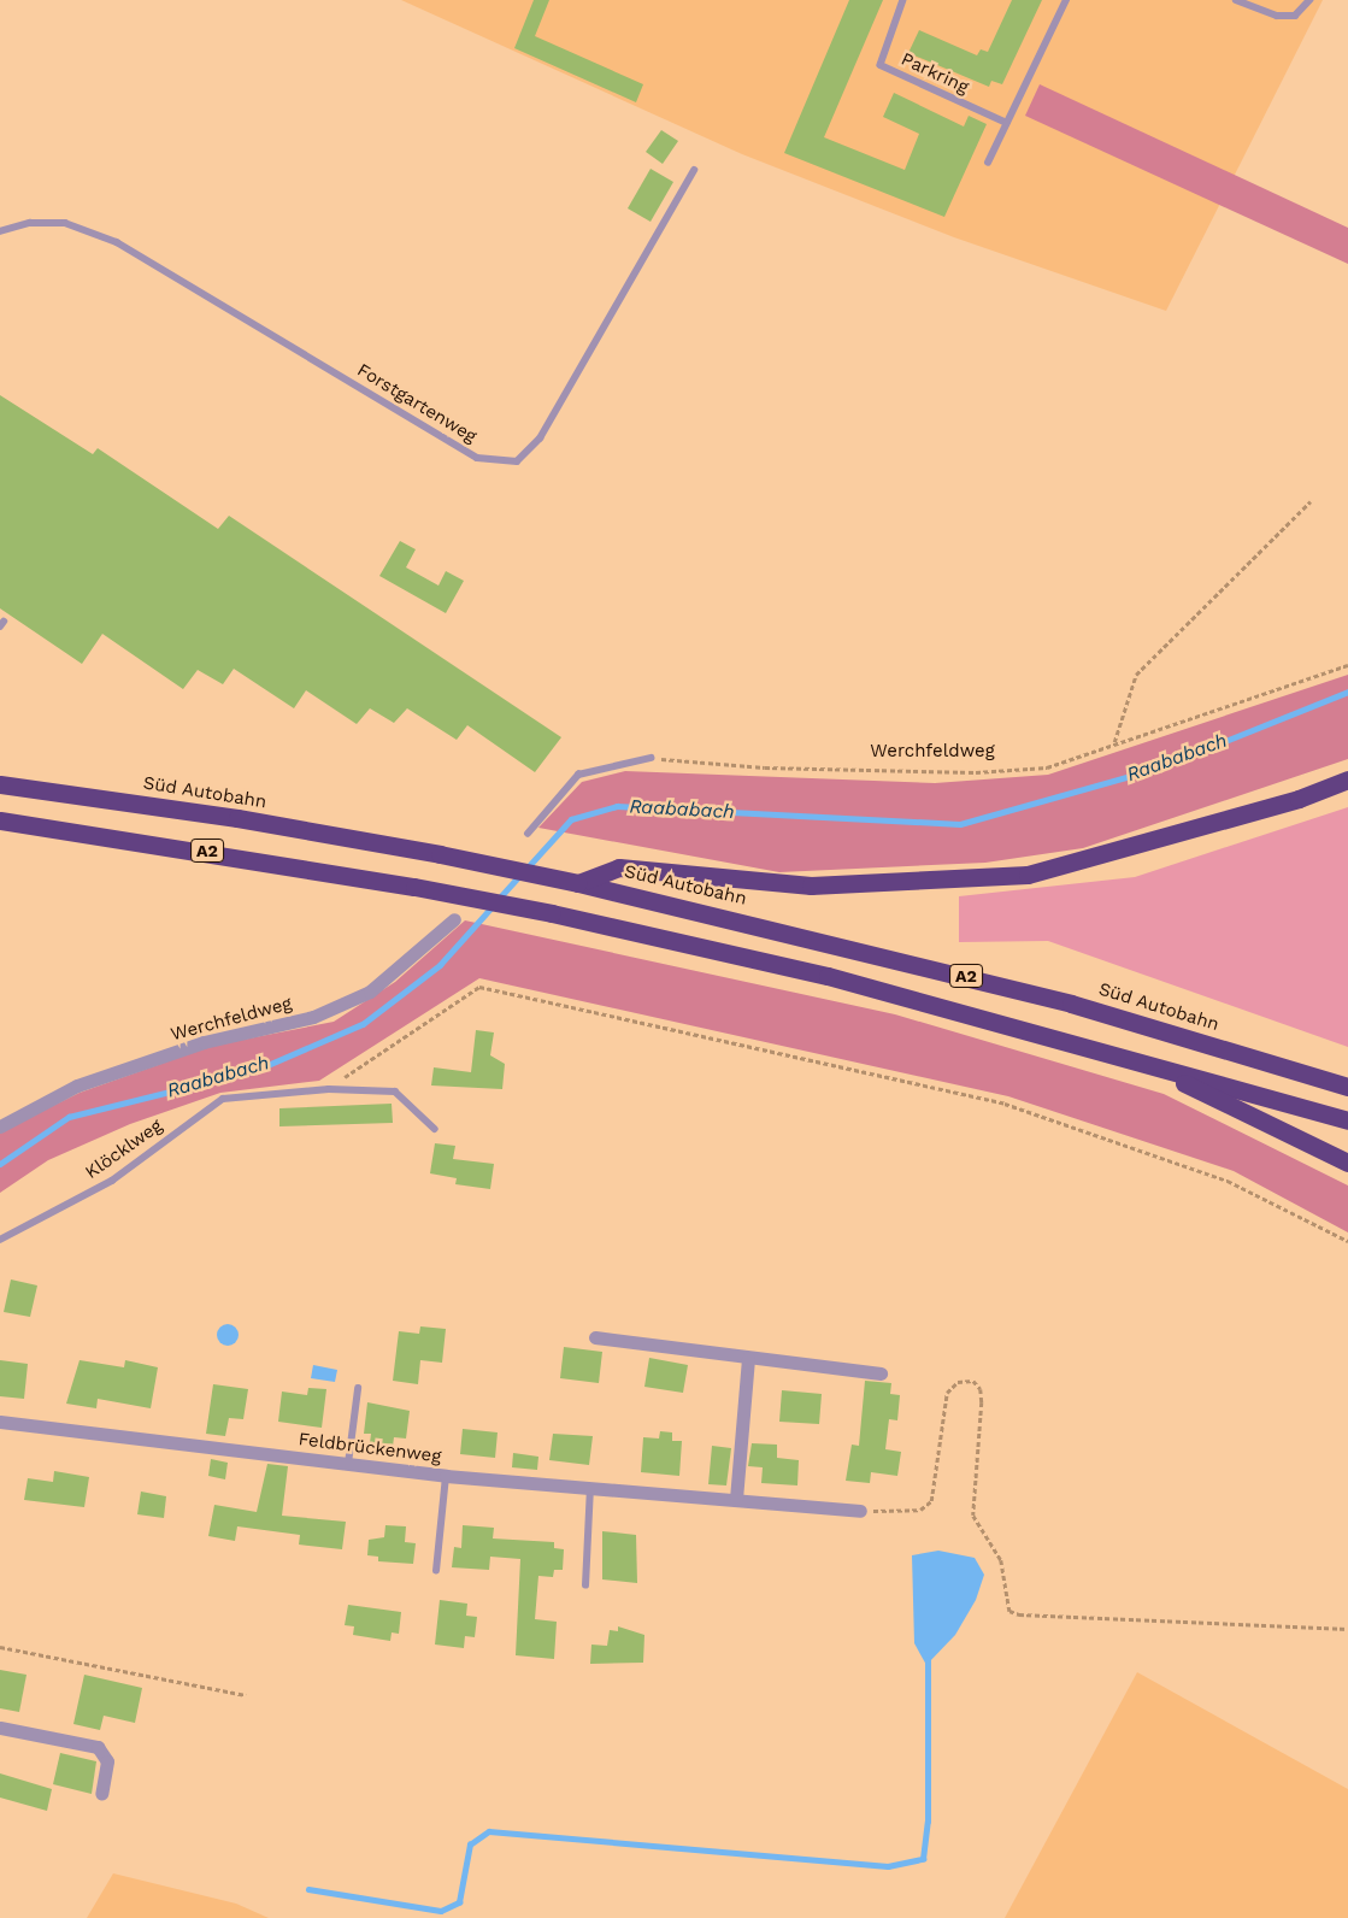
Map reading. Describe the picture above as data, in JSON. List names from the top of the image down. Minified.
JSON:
{"streets":{"highway":["Süd Autobahn","A2"],"street":["Werchfeldweg","Feldbrückenweg"],"lane":["Parkring","Forstgartenweg","Klöcklweg"]},"water":["Raababach"]}
